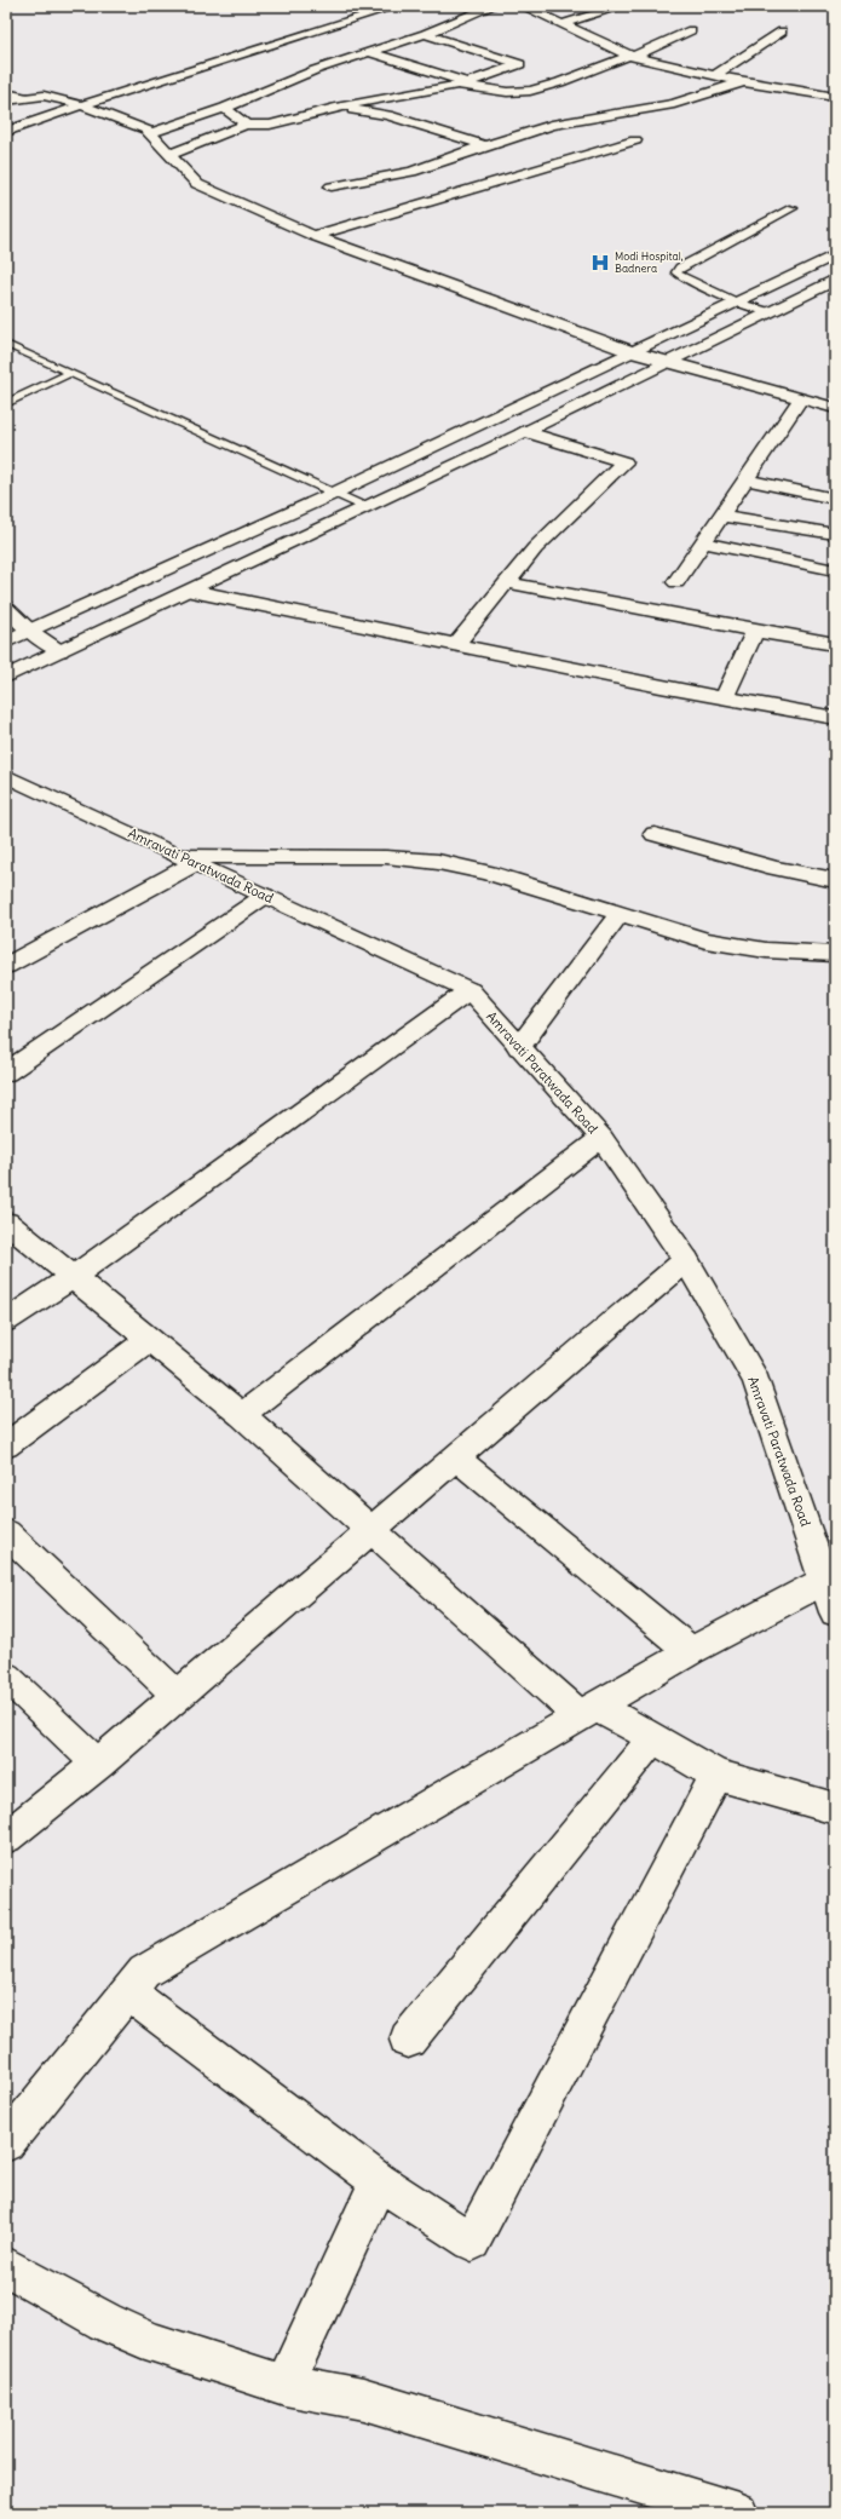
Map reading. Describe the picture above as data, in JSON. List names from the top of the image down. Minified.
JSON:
{"streets":{"street":["Amravati Paratwada Road"]},"places":{"hospital":["Modi Hospital, Badnera"]}}
